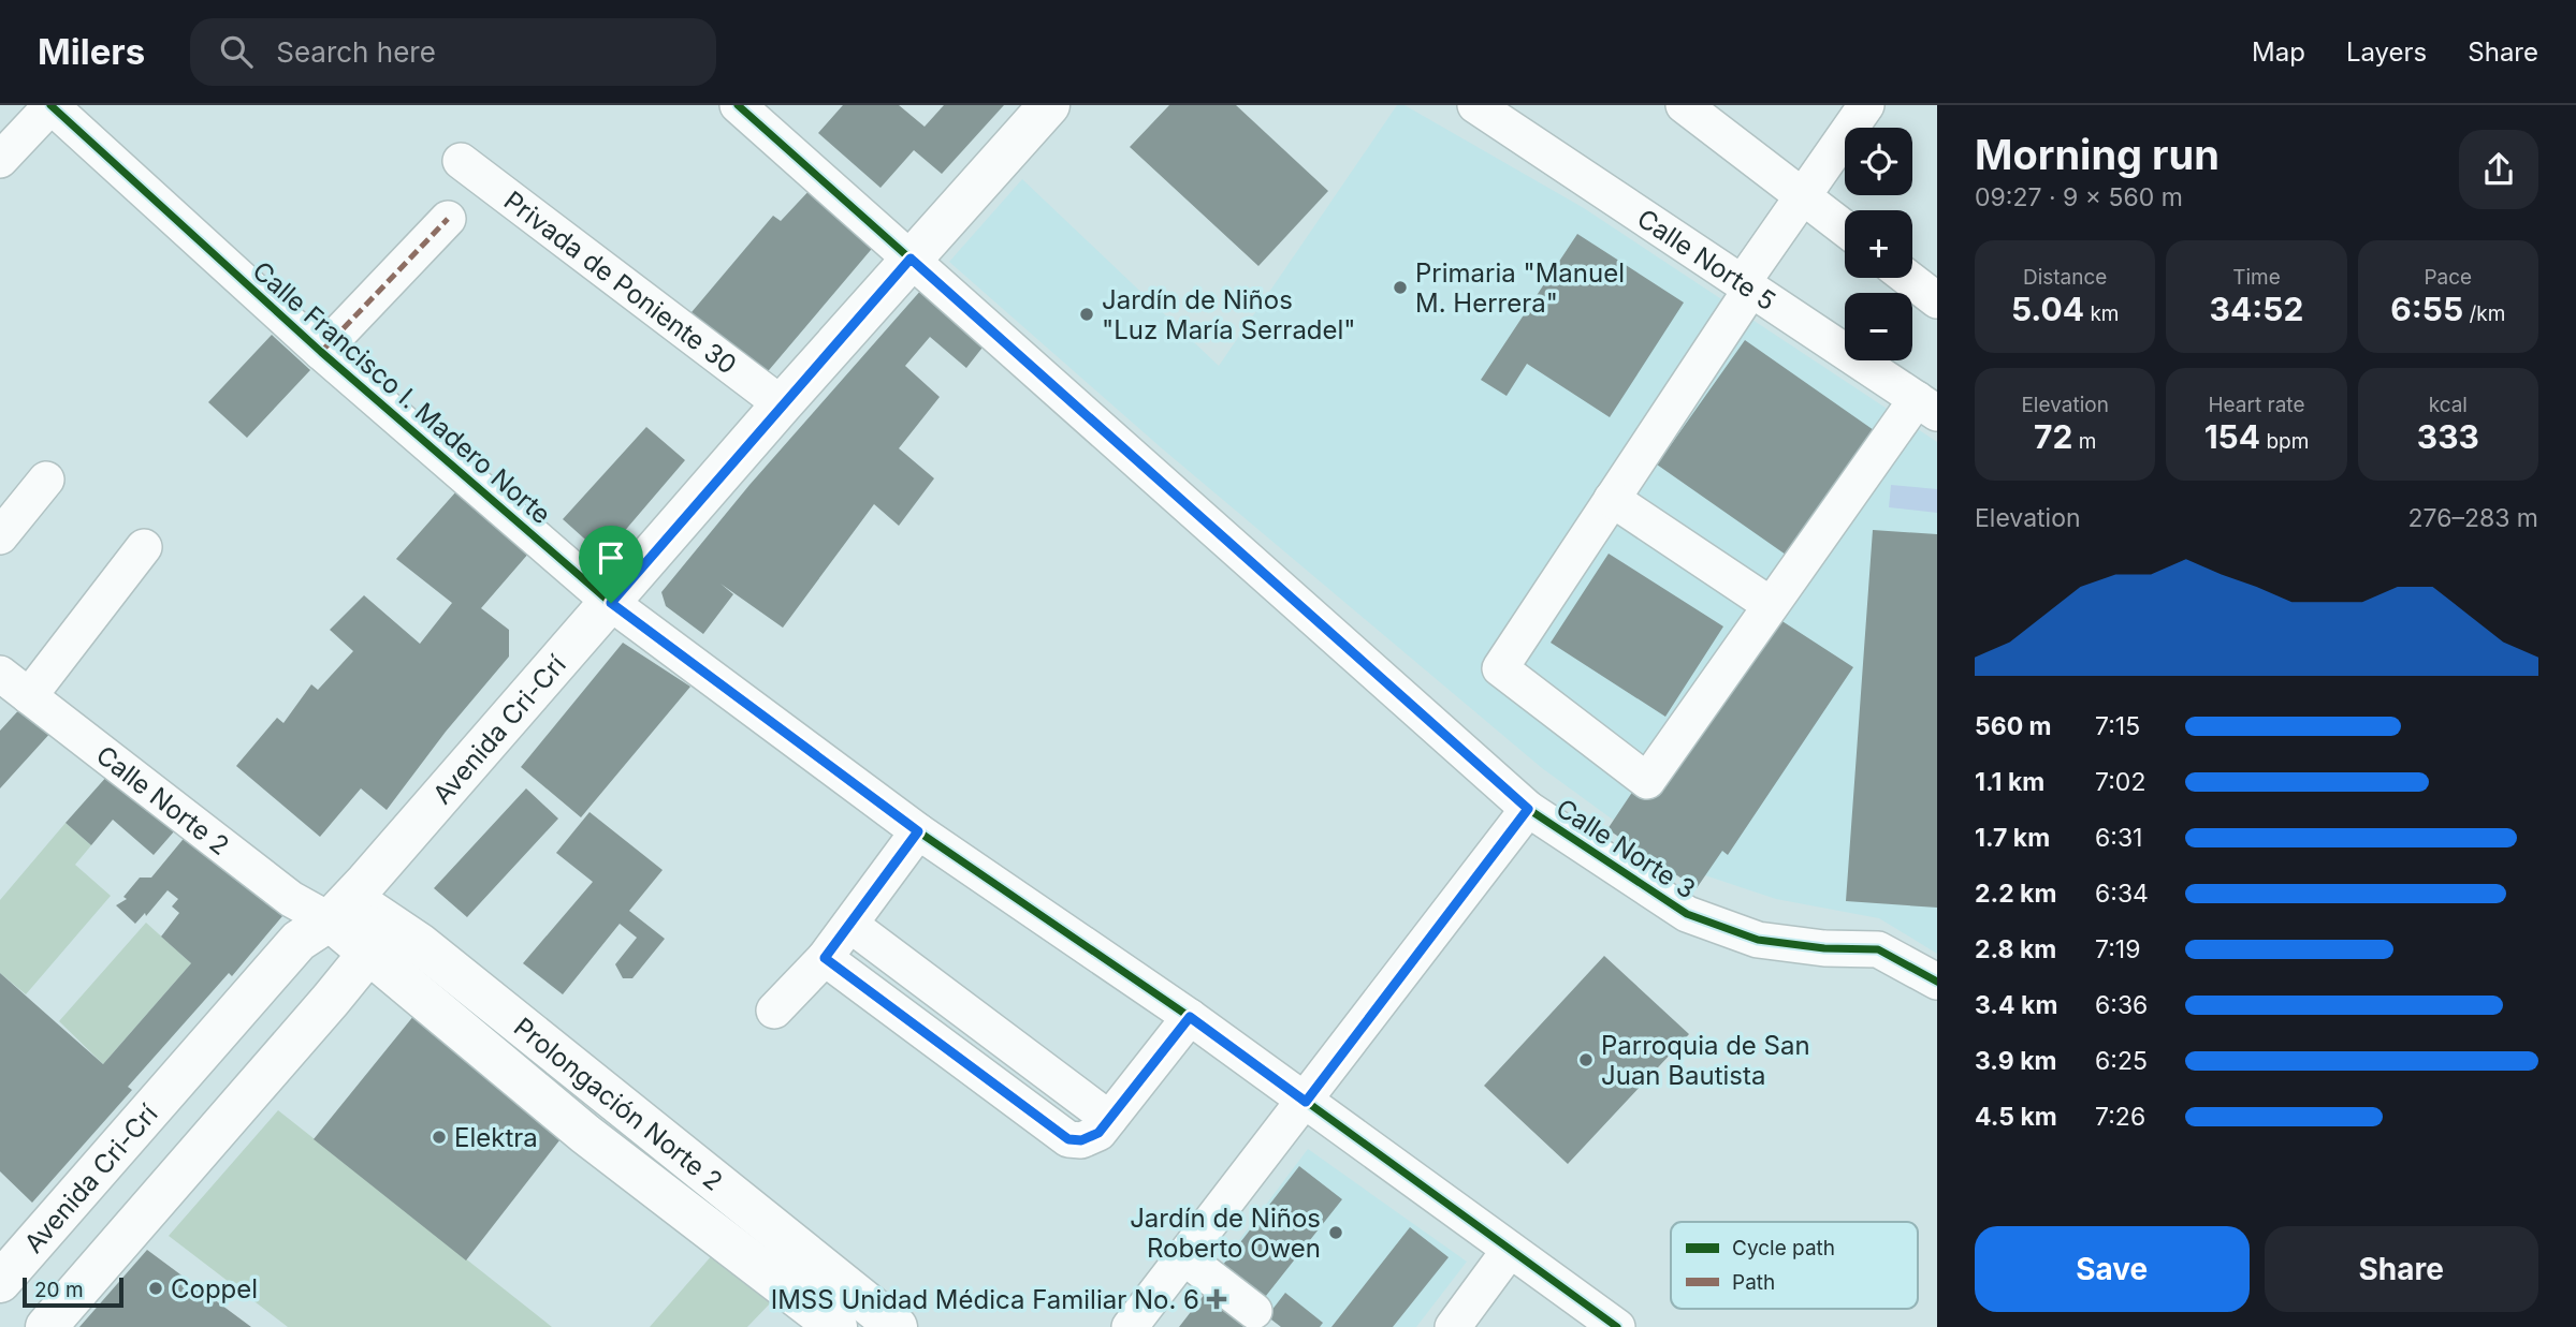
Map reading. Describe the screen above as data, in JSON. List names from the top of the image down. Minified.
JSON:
{"streets":{"main road":["Avenida Cri-Crí","Prolongación Norte 2"],"street":["Calle Norte 5","Privada de Poniente 30","Calle Francisco I. Madero Norte","Calle Norte 2","Calle Norte 3"]},"crossings":[["Privada de Poniente 30","Avenida Cri-Crí"],["Calle Francisco I. Madero Norte","Avenida Cri-Crí"],["Avenida Cri-Crí","Calle Norte 2"],["Avenida Cri-Crí","Calle Norte 3"],["Avenida Cri-Crí","Prolongación Norte 2"],["Calle Norte 2","Prolongación Norte 2"]],"places":{"other":["Primaria \"Manuel M. Herrera\"","Jardín de Niños \"Luz María Serradel\"","Parroquia de San Juan Bautista","Elektra","Jardín de Niños Roberto Owen","Coppel"],"health":["IMSS Unidad Médica Familiar No. 6"]},"legend":["Cycle path","Path"],"scale_bar":"20 m","page":{"header":"Milers","search":"Search here","nav":["Map","Layers","Share"],"heading":["Morning run","09:27 · 9 × 560 m"],"map_buttons":["+","−"],"stats":[["Distance","5.04 km"],["Time","34:52"],["Pace","6:55 /km"],["Elevation","72 m"],["Heart rate","154 bpm"],["kcal","333"]],"chart":["Elevation","276–283 m"],"list":[{"name":"560 m","note":"7:15"},{"name":"1.1 km","note":"7:02"},{"name":"1.7 km","note":"6:31"},{"name":"2.2 km","note":"6:34"},{"name":"2.8 km","note":"7:19"},{"name":"3.4 km","note":"6:36"},{"name":"3.9 km","note":"6:25"},{"name":"4.5 km","note":"7:26"}],"buttons":["Save","Share"],"scale":"20 m"}}
